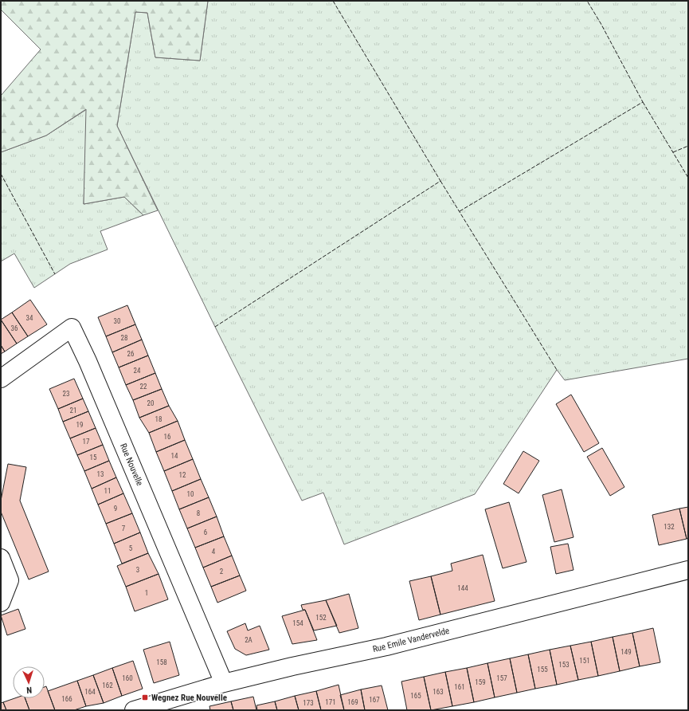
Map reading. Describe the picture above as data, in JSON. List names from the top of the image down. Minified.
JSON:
{"streets":{"street":["Rue Nouvelle","Rue Emile Vandervelde"]},"crossings":[["Rue Nouvelle","Rue Emile Vandervelde"]],"places":{"transit":["Wegnez Rue Nouvelle"]},"house_numbers":["34","30","36","28","26","24","22","23","20","21","18","19","16","17","14","15","13","12","11","10","9","8","132","7","6","5","4","3","2","144","1","152","154","2A","149","151","158","153","155","160","157","159","162","161","164","163","165","166","167","171","169","173"],"north":"bottom"}
